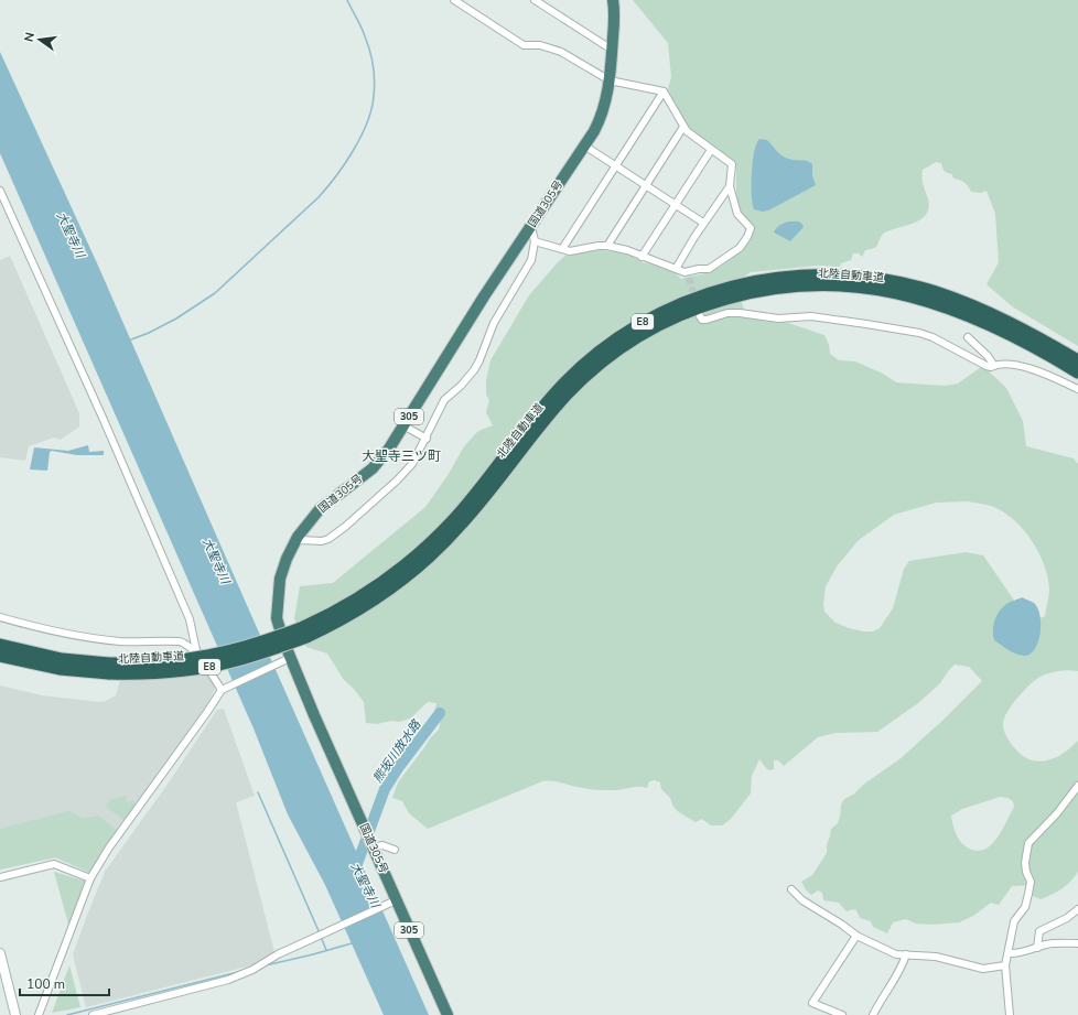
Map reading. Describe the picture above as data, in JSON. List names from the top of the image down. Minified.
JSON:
{"streets":{"highway":["国道305号","北陸自動車道","E8","305"]},"districts":["大聖寺三ツ町"],"water":["大聖寺川","熊坂川放水路"],"scale_bar":"100 m","north":"left"}
